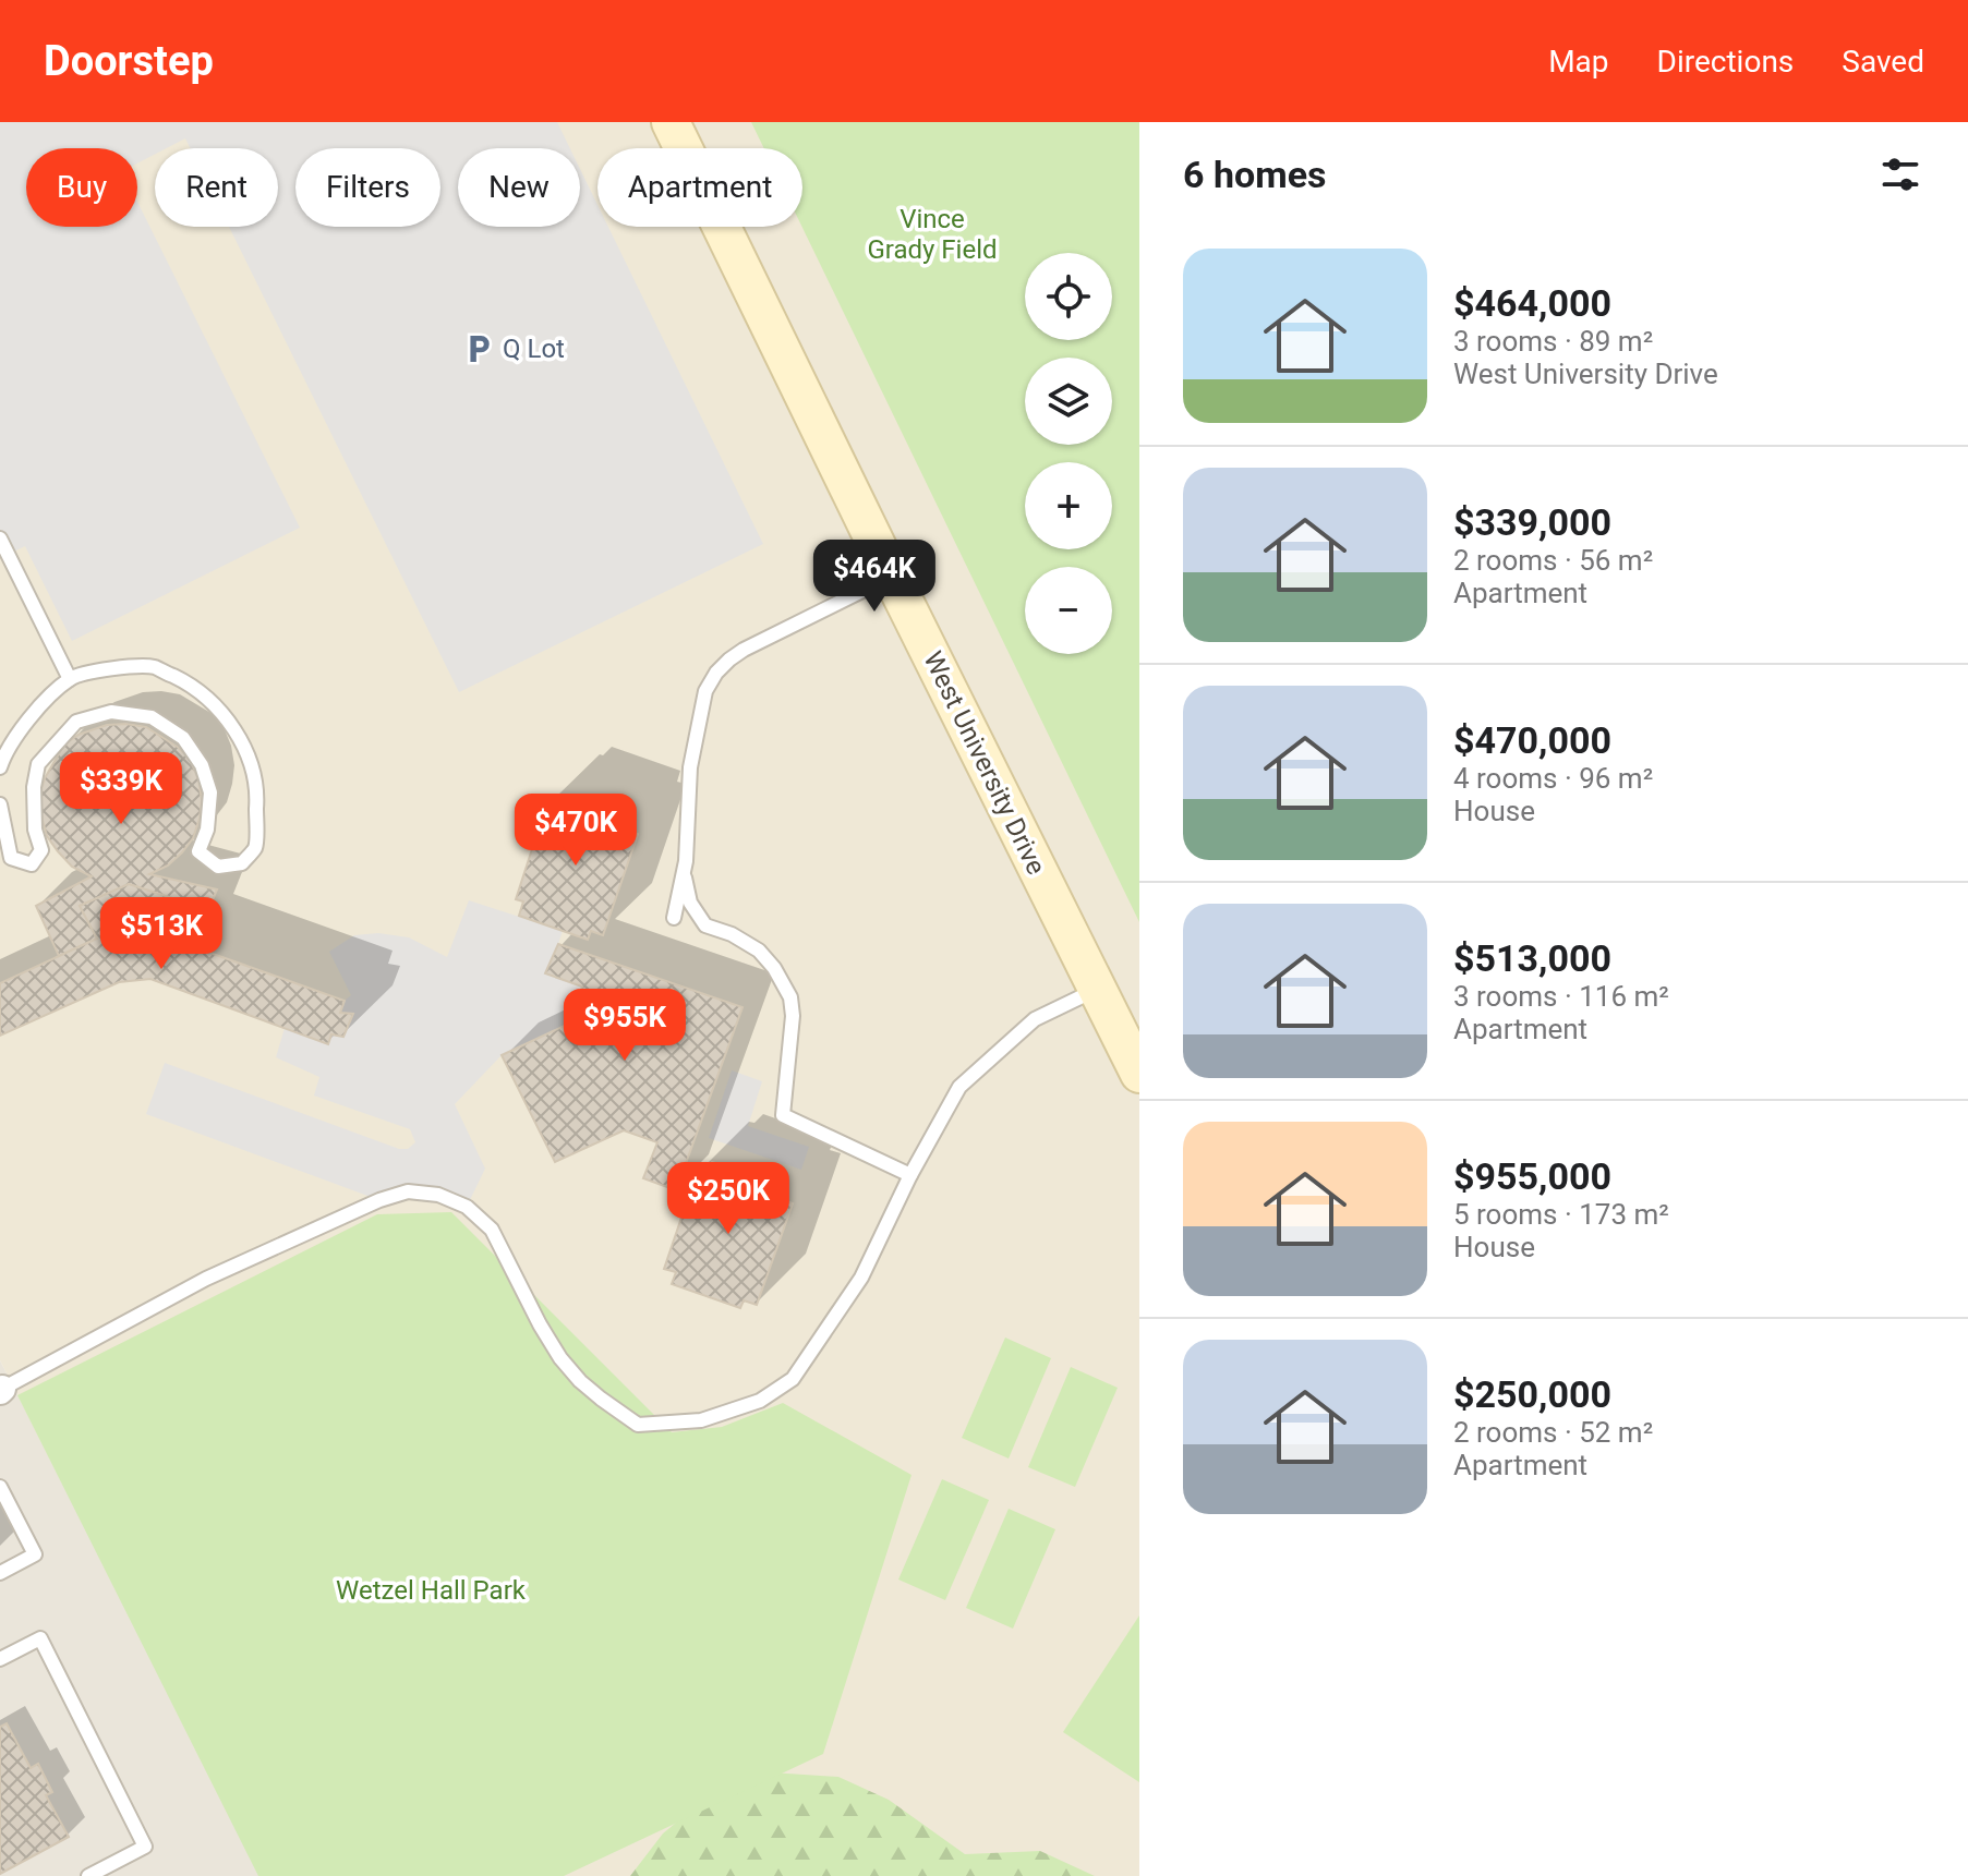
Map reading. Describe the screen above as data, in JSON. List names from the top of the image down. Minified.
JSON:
{"streets":{"street":["West University Drive"]},"parks":["Vince Grady Field","Wetzel Hall Park"],"places":{"parking":["Q Lot"]},"page":{"header":"Doorstep","nav":["Map","Directions","Saved"],"heading":"6 homes","chip":["Buy","Rent","Filters","New","Apartment"],"list":[{"name":"$464,000","note":"3 rooms · 89 m² · West University Drive"},{"name":"$339,000","note":"2 rooms · 56 m² · Apartment"},{"name":"$470,000","note":"4 rooms · 96 m² · House"},{"name":"$513,000","note":"3 rooms · 116 m² · Apartment"},{"name":"$955,000","note":"5 rooms · 173 m² · House"},{"name":"$250,000","note":"2 rooms · 52 m² · Apartment"}],"map_buttons":["+","−"],"price":["$464K","$339K","$470K","$513K","$955K","$250K"]}}
